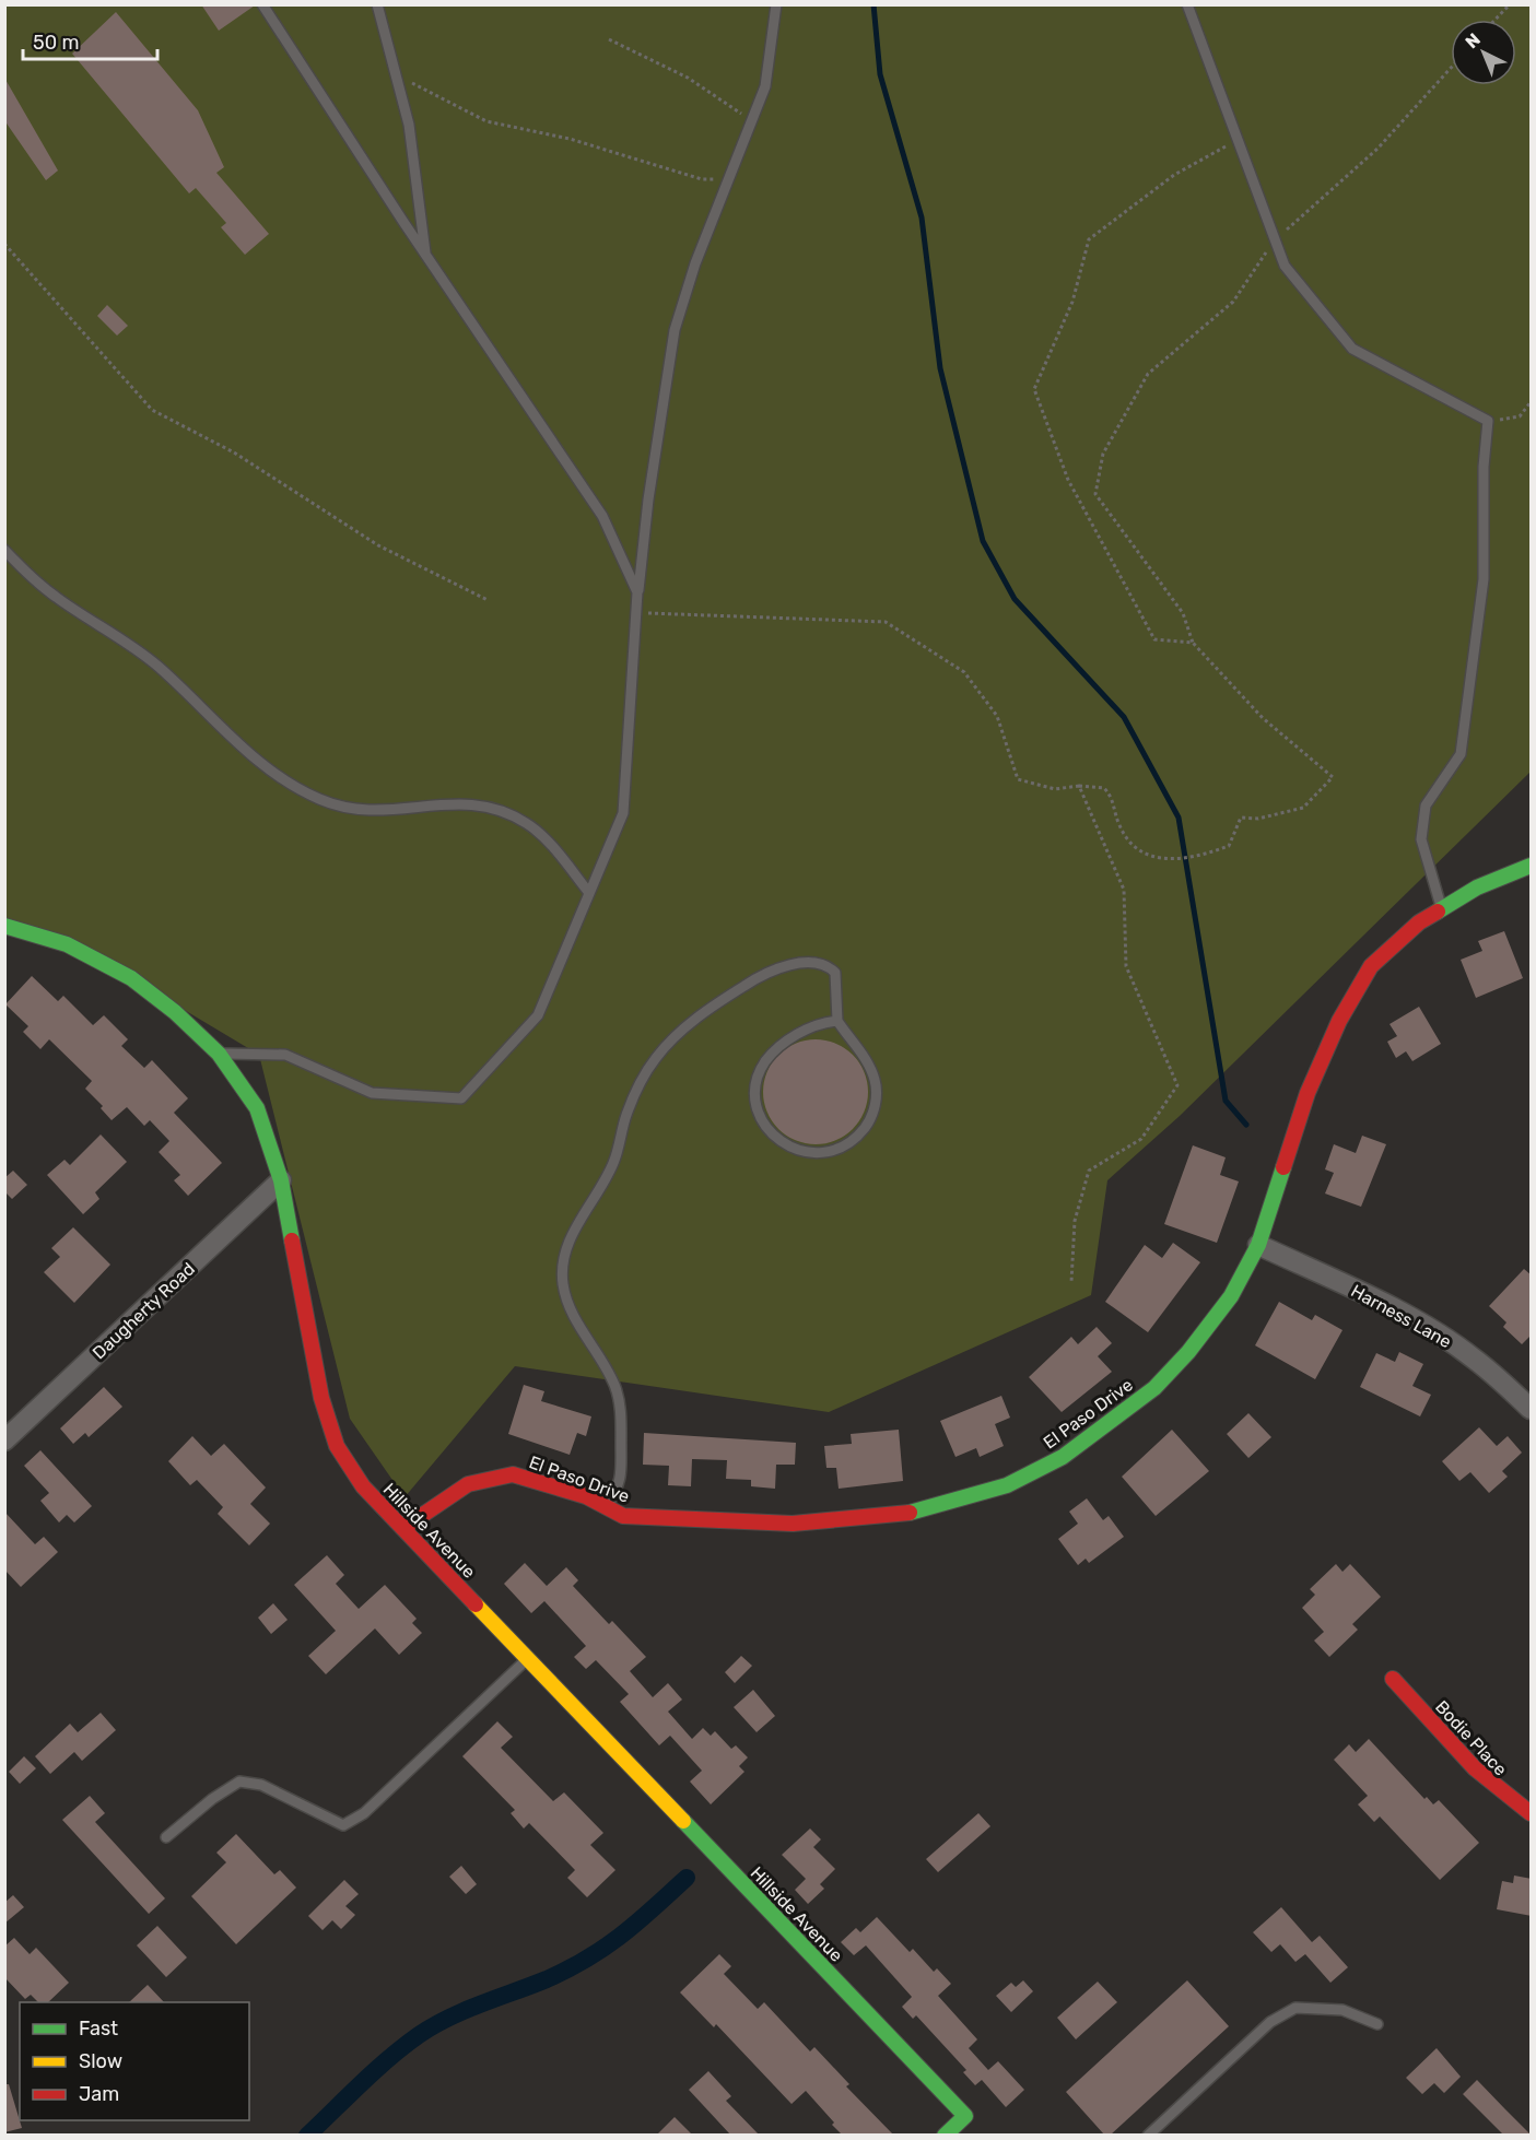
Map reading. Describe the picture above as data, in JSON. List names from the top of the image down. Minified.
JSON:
{"streets":{"street":["Daugherty Road","Harness Lane","El Paso Drive","Hillside Avenue","Bodie Place"]},"crossings":[["Daugherty Road","Hillside Avenue"],["Harness Lane","El Paso Drive"],["El Paso Drive","Hillside Avenue"]],"legend":["Fast","Slow","Jam"],"scale_bar":"50 m","north":"top left"}
